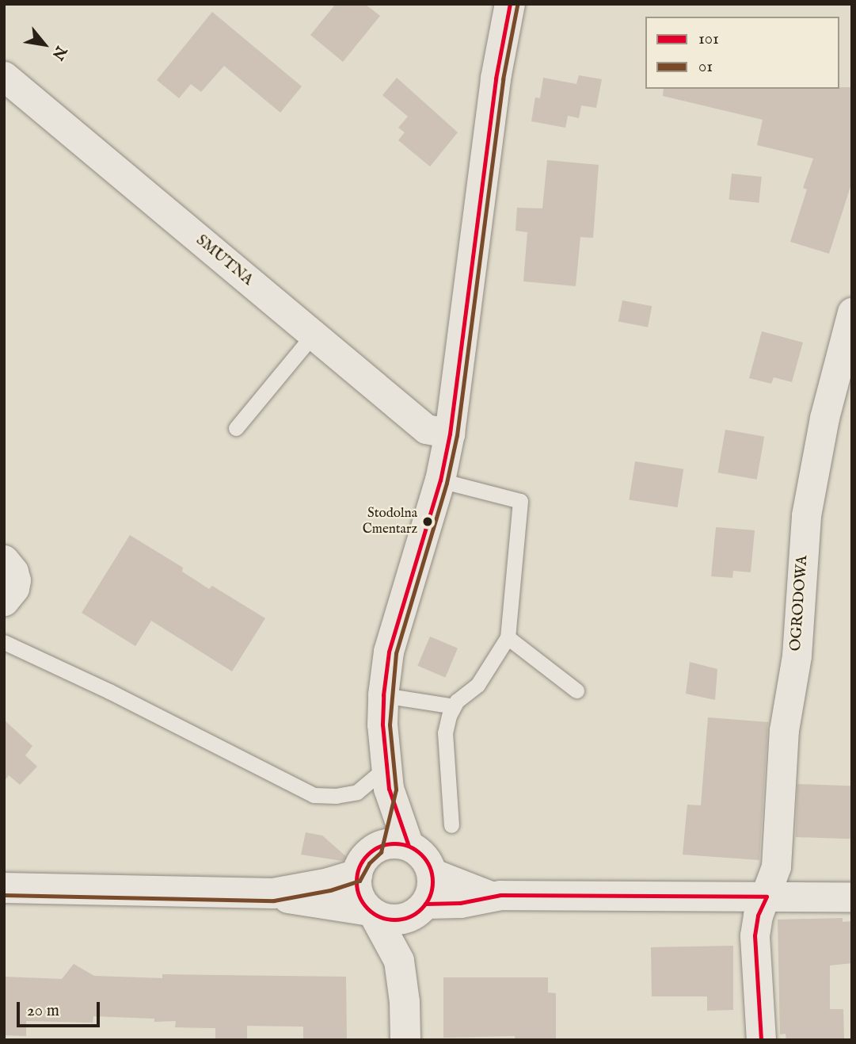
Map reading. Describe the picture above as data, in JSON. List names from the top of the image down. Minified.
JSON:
{"streets":{"street":["SMUTNA","OGRODOWA"]},"places":["Stodolna Cmentarz"],"lines":["transit line 101","transit line 01"],"legend":["101","01"],"scale_bar":"20 m","north":"bottom right"}
